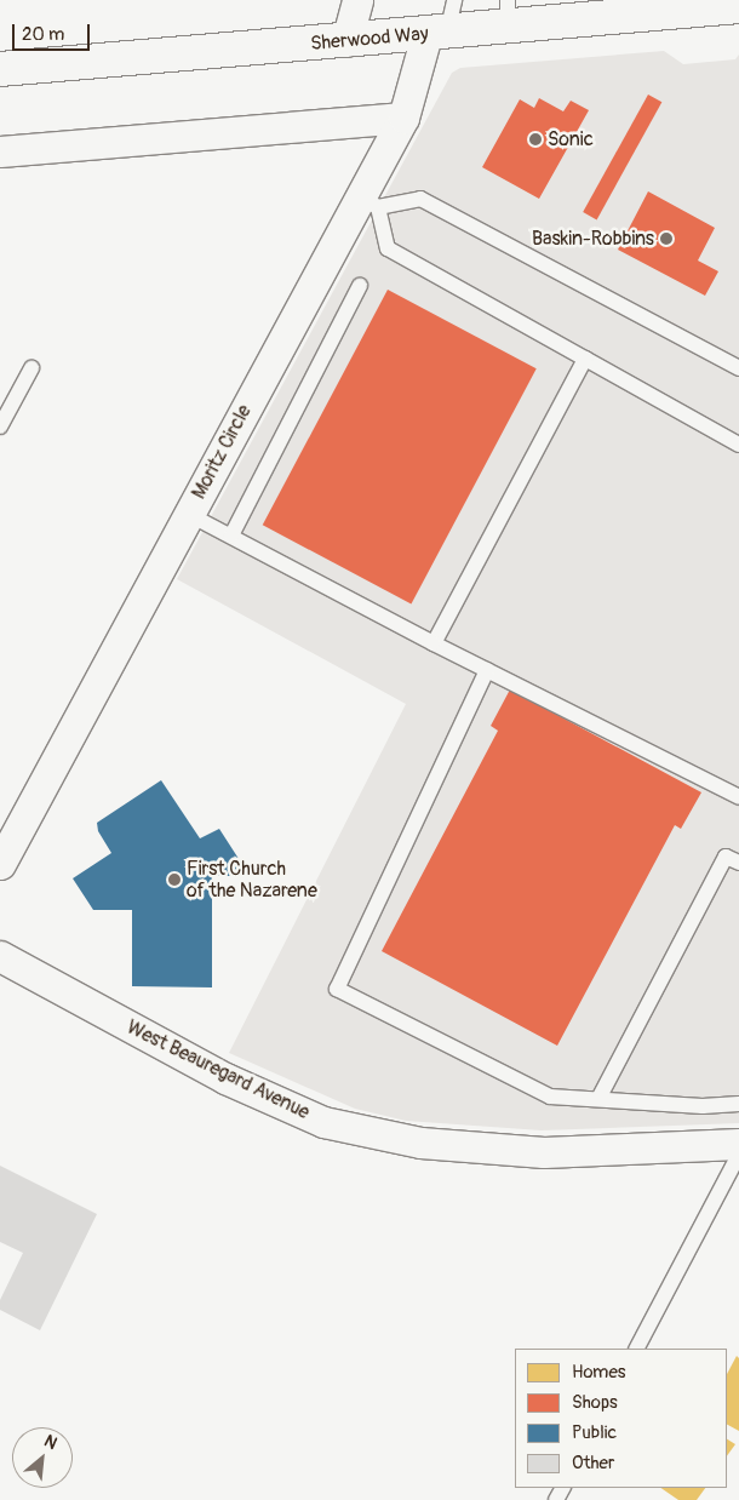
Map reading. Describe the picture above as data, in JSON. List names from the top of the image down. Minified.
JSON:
{"streets":{"main road":["Sherwood Way"],"street":["Moritz Circle","West Beauregard Avenue"]},"crossings":[["Sherwood Way","Moritz Circle"]],"places":["Sonic","Baskin-Robbins","First Church of the Nazarene"],"legend":["Homes","Shops","Public","Other"],"scale_bar":"20 m","north":"top right"}
